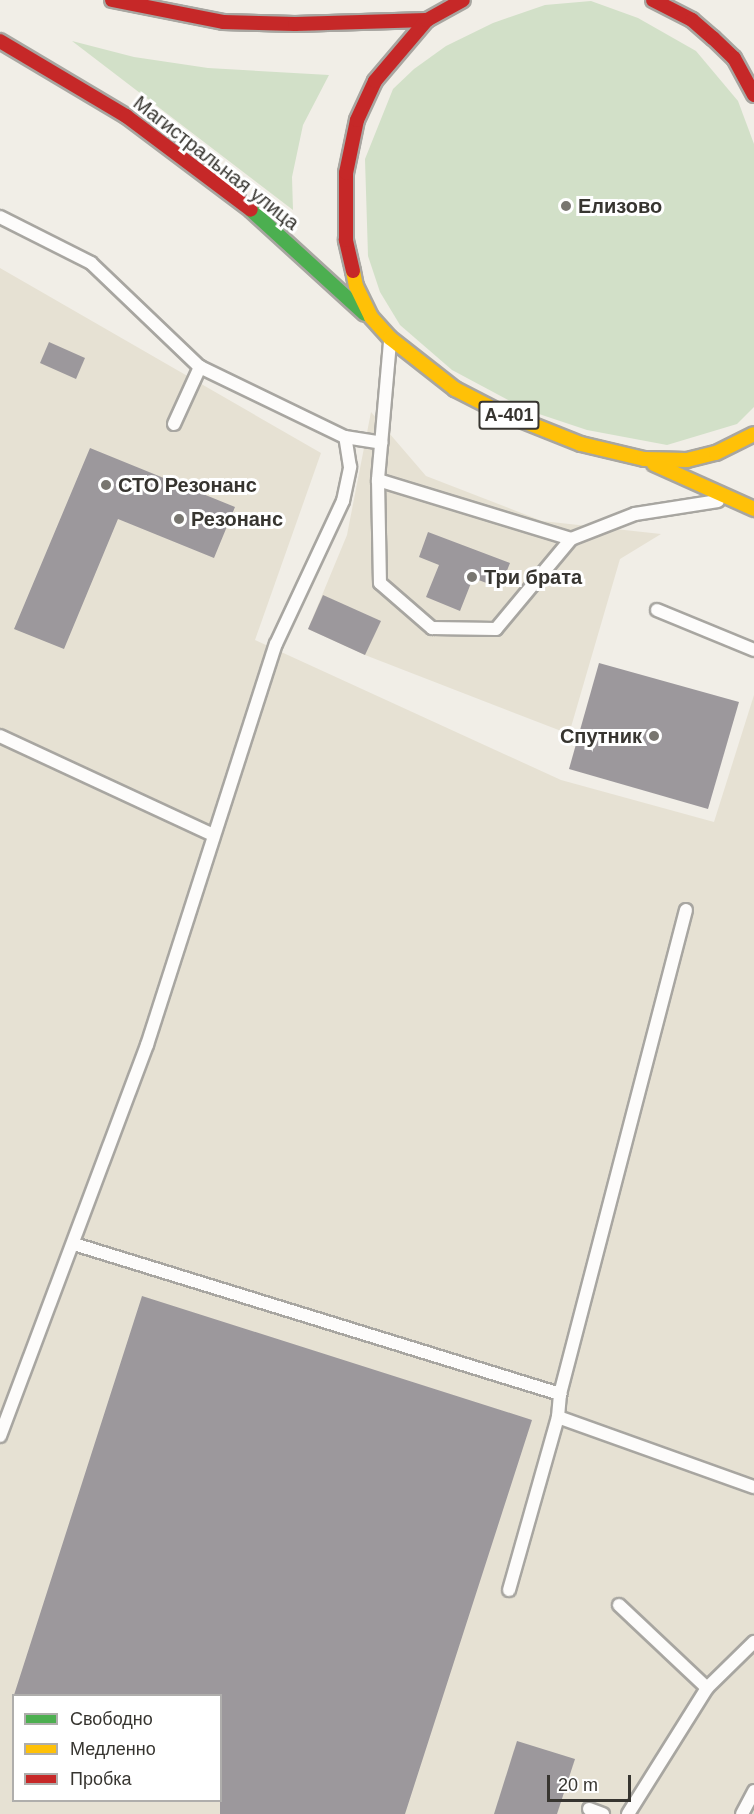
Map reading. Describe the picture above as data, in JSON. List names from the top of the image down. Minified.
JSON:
{"streets":{"main road":["Магистральная улица","А-401"]},"crossings":[["Магистральная улица","А-401"]],"places":["Елизово","СТО Резонанс","Резонанс","Три брата","Спутник"],"legend":["Свободно","Медленно","Пробка"],"scale_bar":"20 m"}
